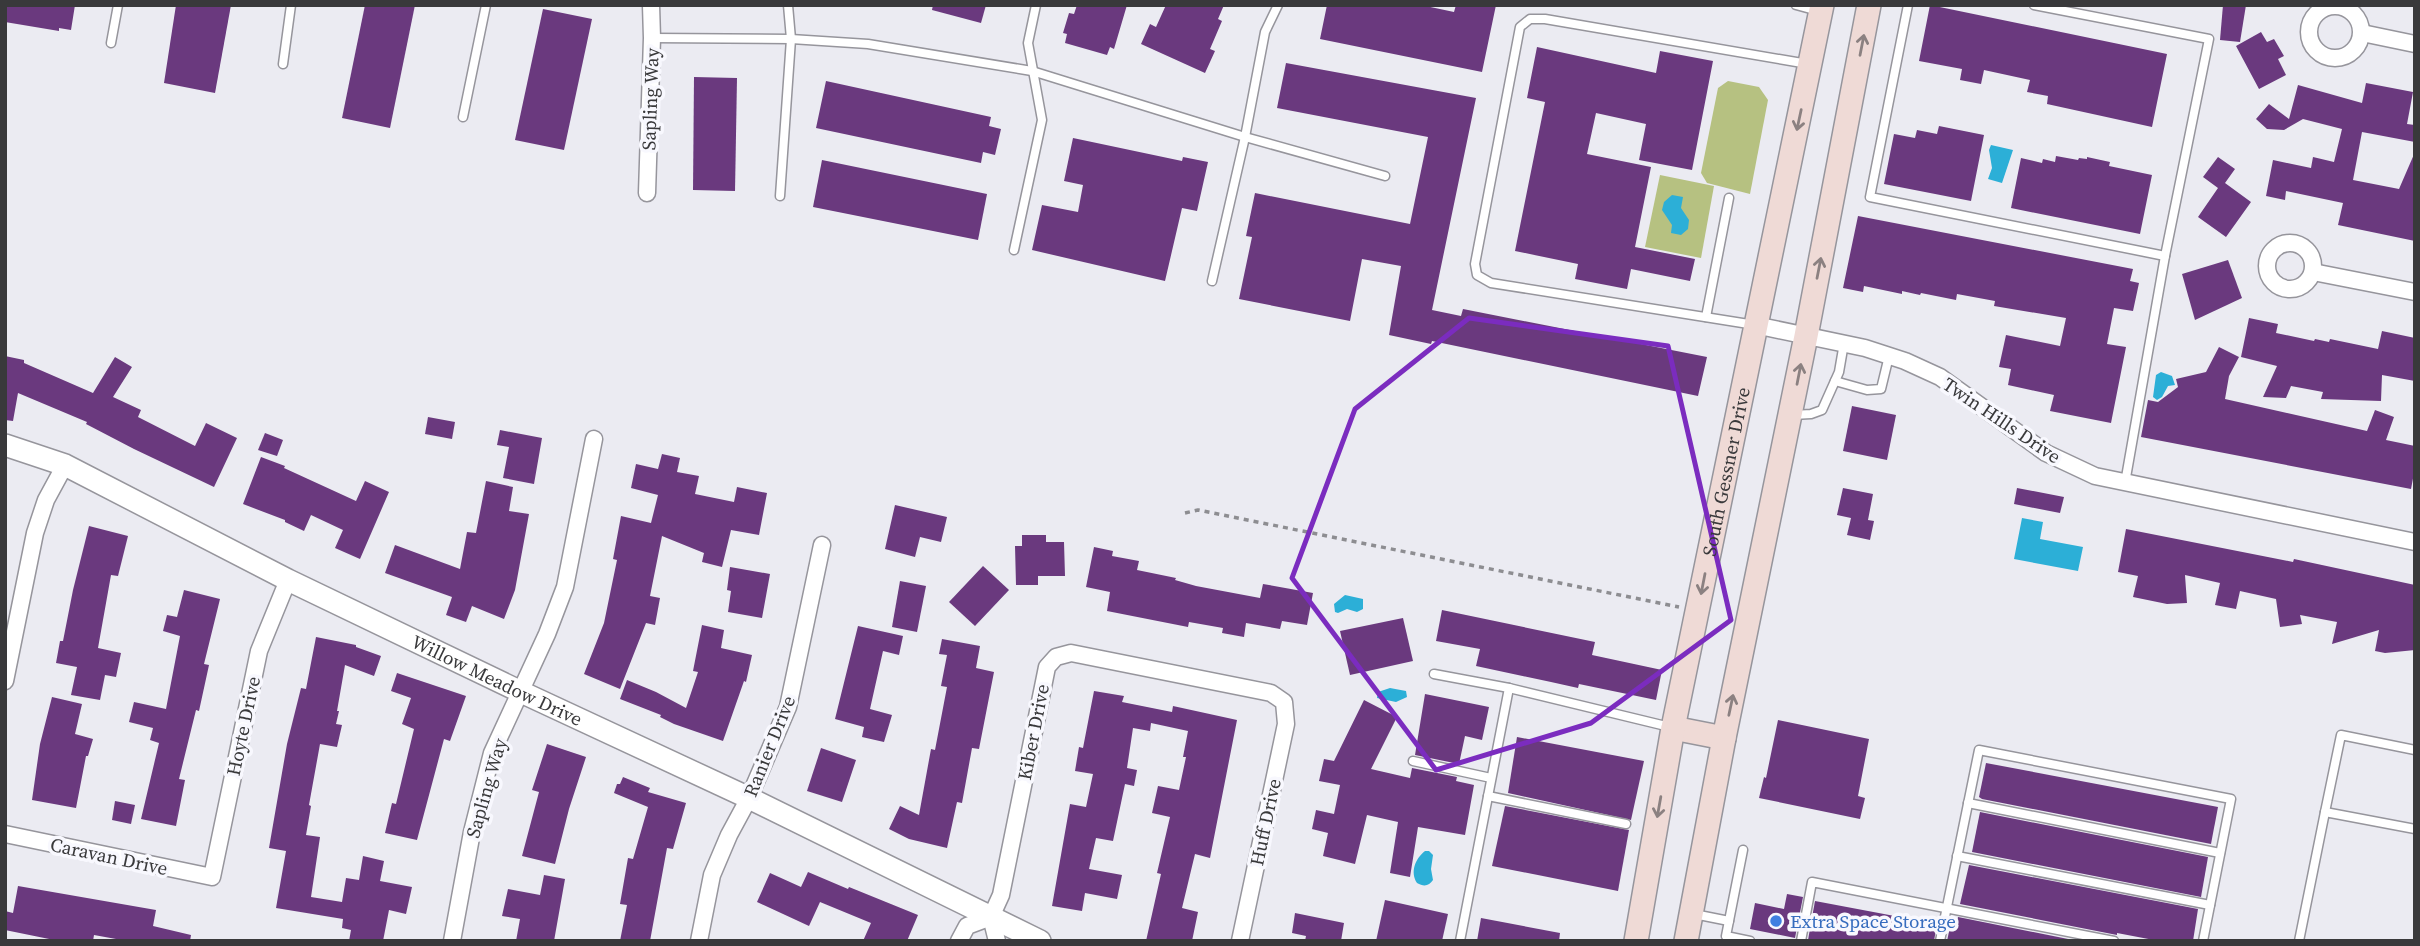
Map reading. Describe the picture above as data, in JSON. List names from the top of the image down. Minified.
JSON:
{"streets":{"main road":["South Gessner Drive"],"street":["Sapling Way","Twin Hills Drive","Willow Meadow Drive","Hoyte Drive","Kiber Drive","Ranier Drive","Huff Drive","Caravan Drive"]},"crossings":[["Sapling Way","Willow Meadow Drive"],["Twin Hills Drive","South Gessner Drive"],["Willow Meadow Drive","Hoyte Drive"],["Willow Meadow Drive","Kiber Drive"],["Willow Meadow Drive","Ranier Drive"],["Hoyte Drive","Caravan Drive"],["Kiber Drive","Huff Drive"]],"places":["Extra Space Storage"]}
